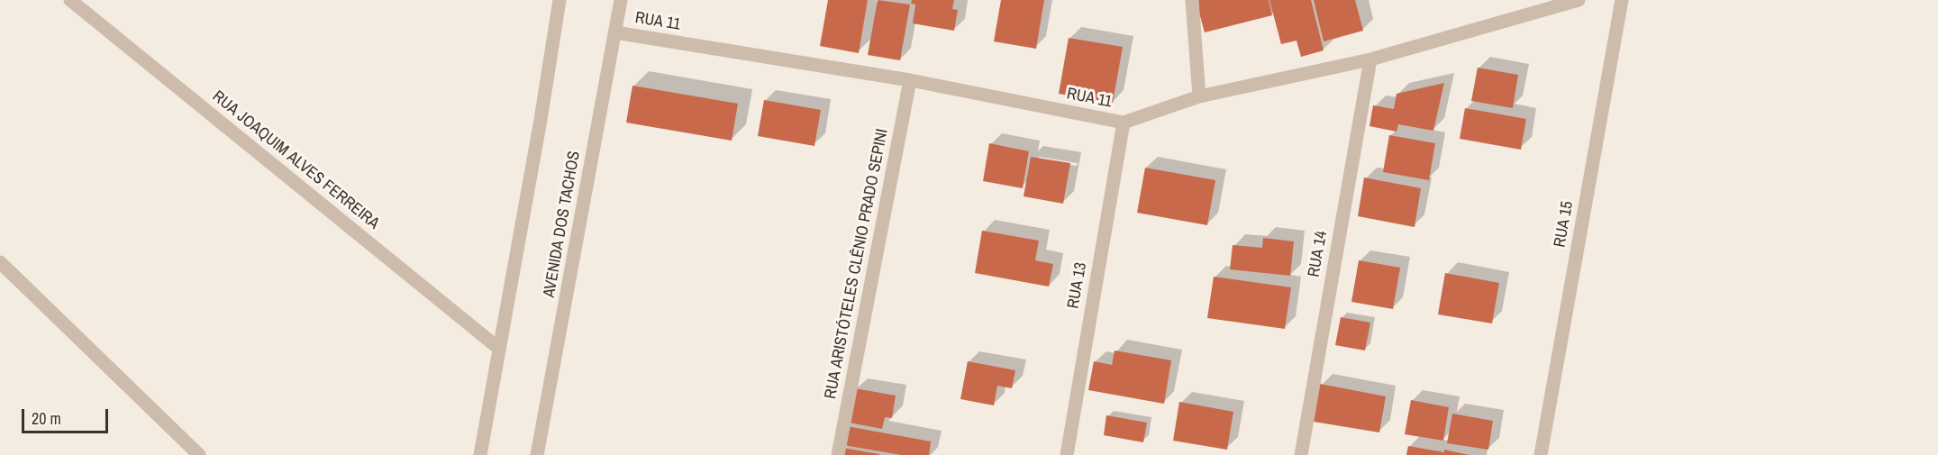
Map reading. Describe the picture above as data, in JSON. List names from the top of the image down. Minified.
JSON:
{"streets":{"street":["RUA 11","RUA JOAQUIM ALVES FERREIRA","AVENIDA DOS TACHOS","RUA 15","RUA 14","RUA ARISTÓTELES CLÊNIO PRADO SEPINI","RUA 13"]},"crossings":[["RUA 11","AVENIDA DOS TACHOS"],["RUA 11","RUA 14"],["RUA 11","RUA ARISTÓTELES CLÊNIO PRADO SEPINI"],["RUA 11","RUA 13"]],"scale_bar":"20 m"}
